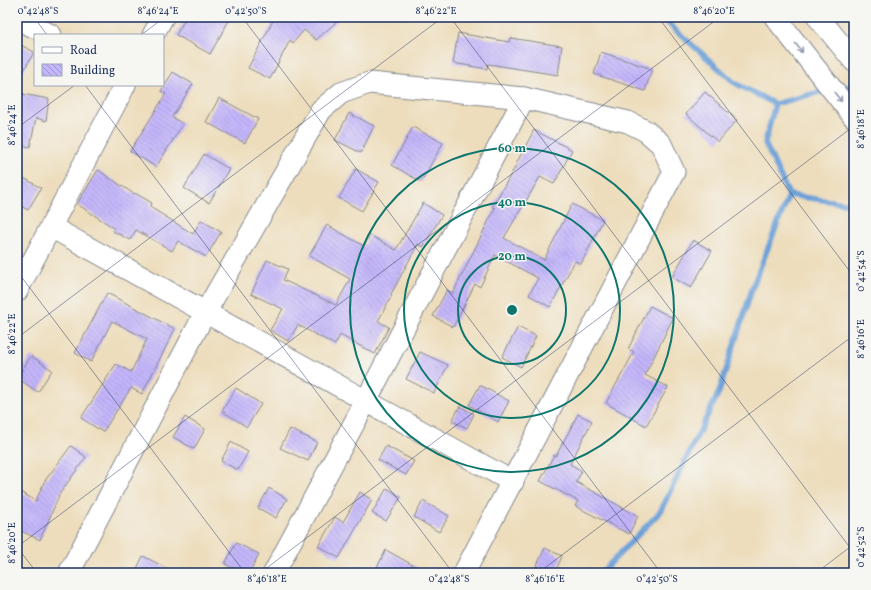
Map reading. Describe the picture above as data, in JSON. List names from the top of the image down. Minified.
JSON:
{"legend":["Road","Building"],"coordinates":["0°42'48\"S","8°46'24\"E","0°42'50\"S","8°46'22\"E","8°46'20\"E","8°46'18\"E","0°42'54\"S","8°46'16\"E","0°42'52\"S"],"rings":["60 m","40 m","20 m"]}
